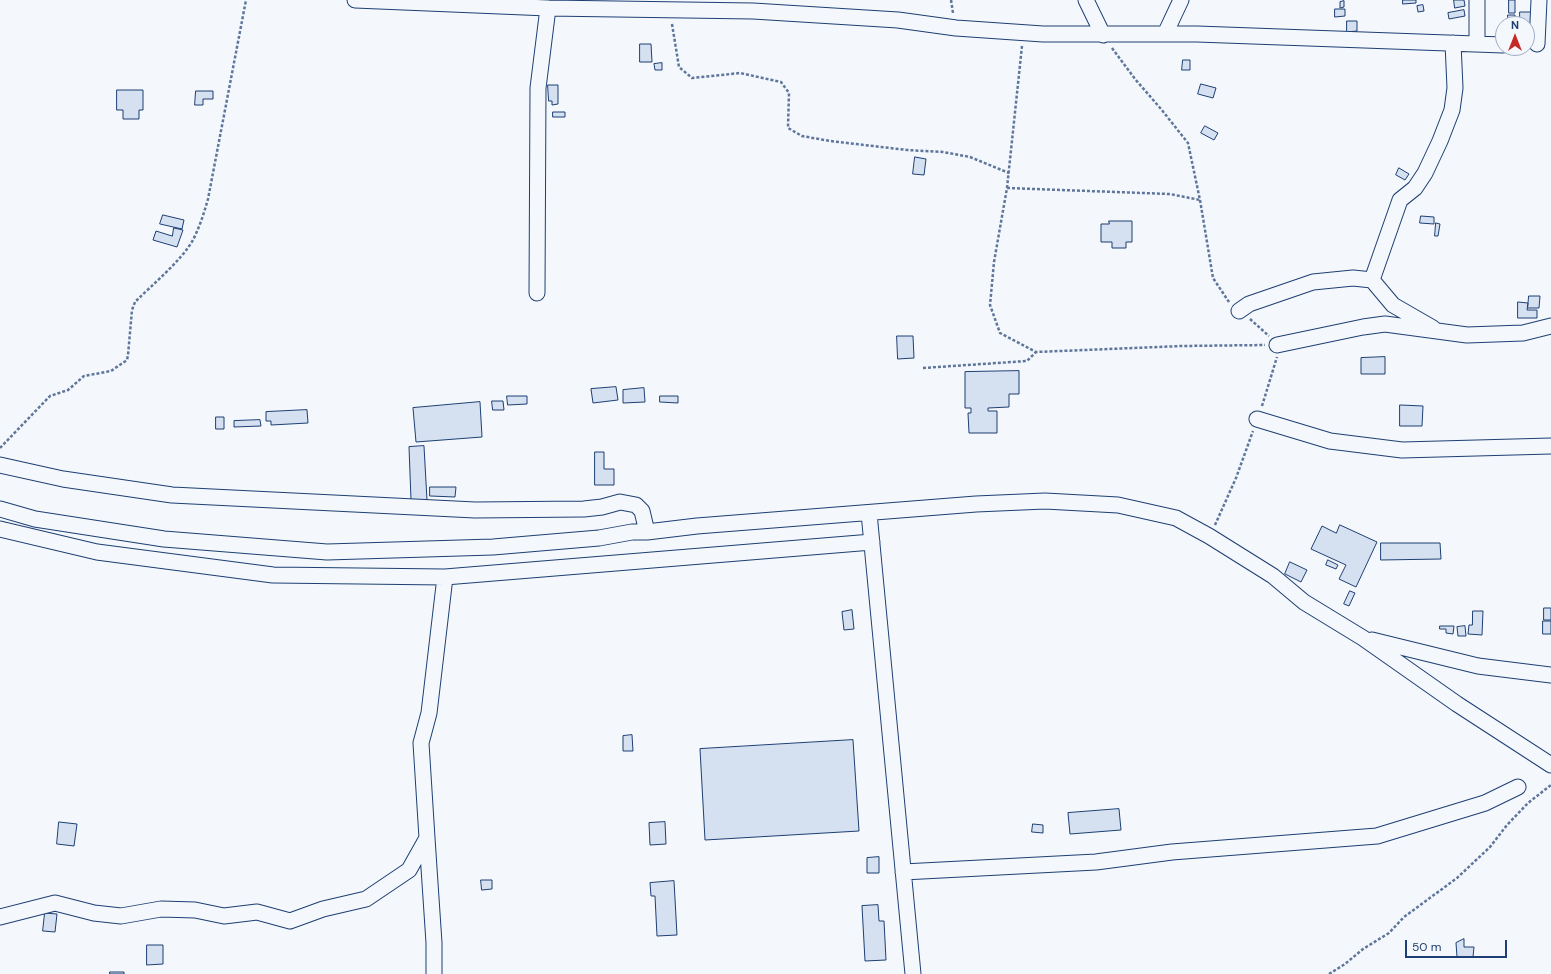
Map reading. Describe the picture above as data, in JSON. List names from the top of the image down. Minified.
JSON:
{"scale_bar":"50 m","north":"top"}
